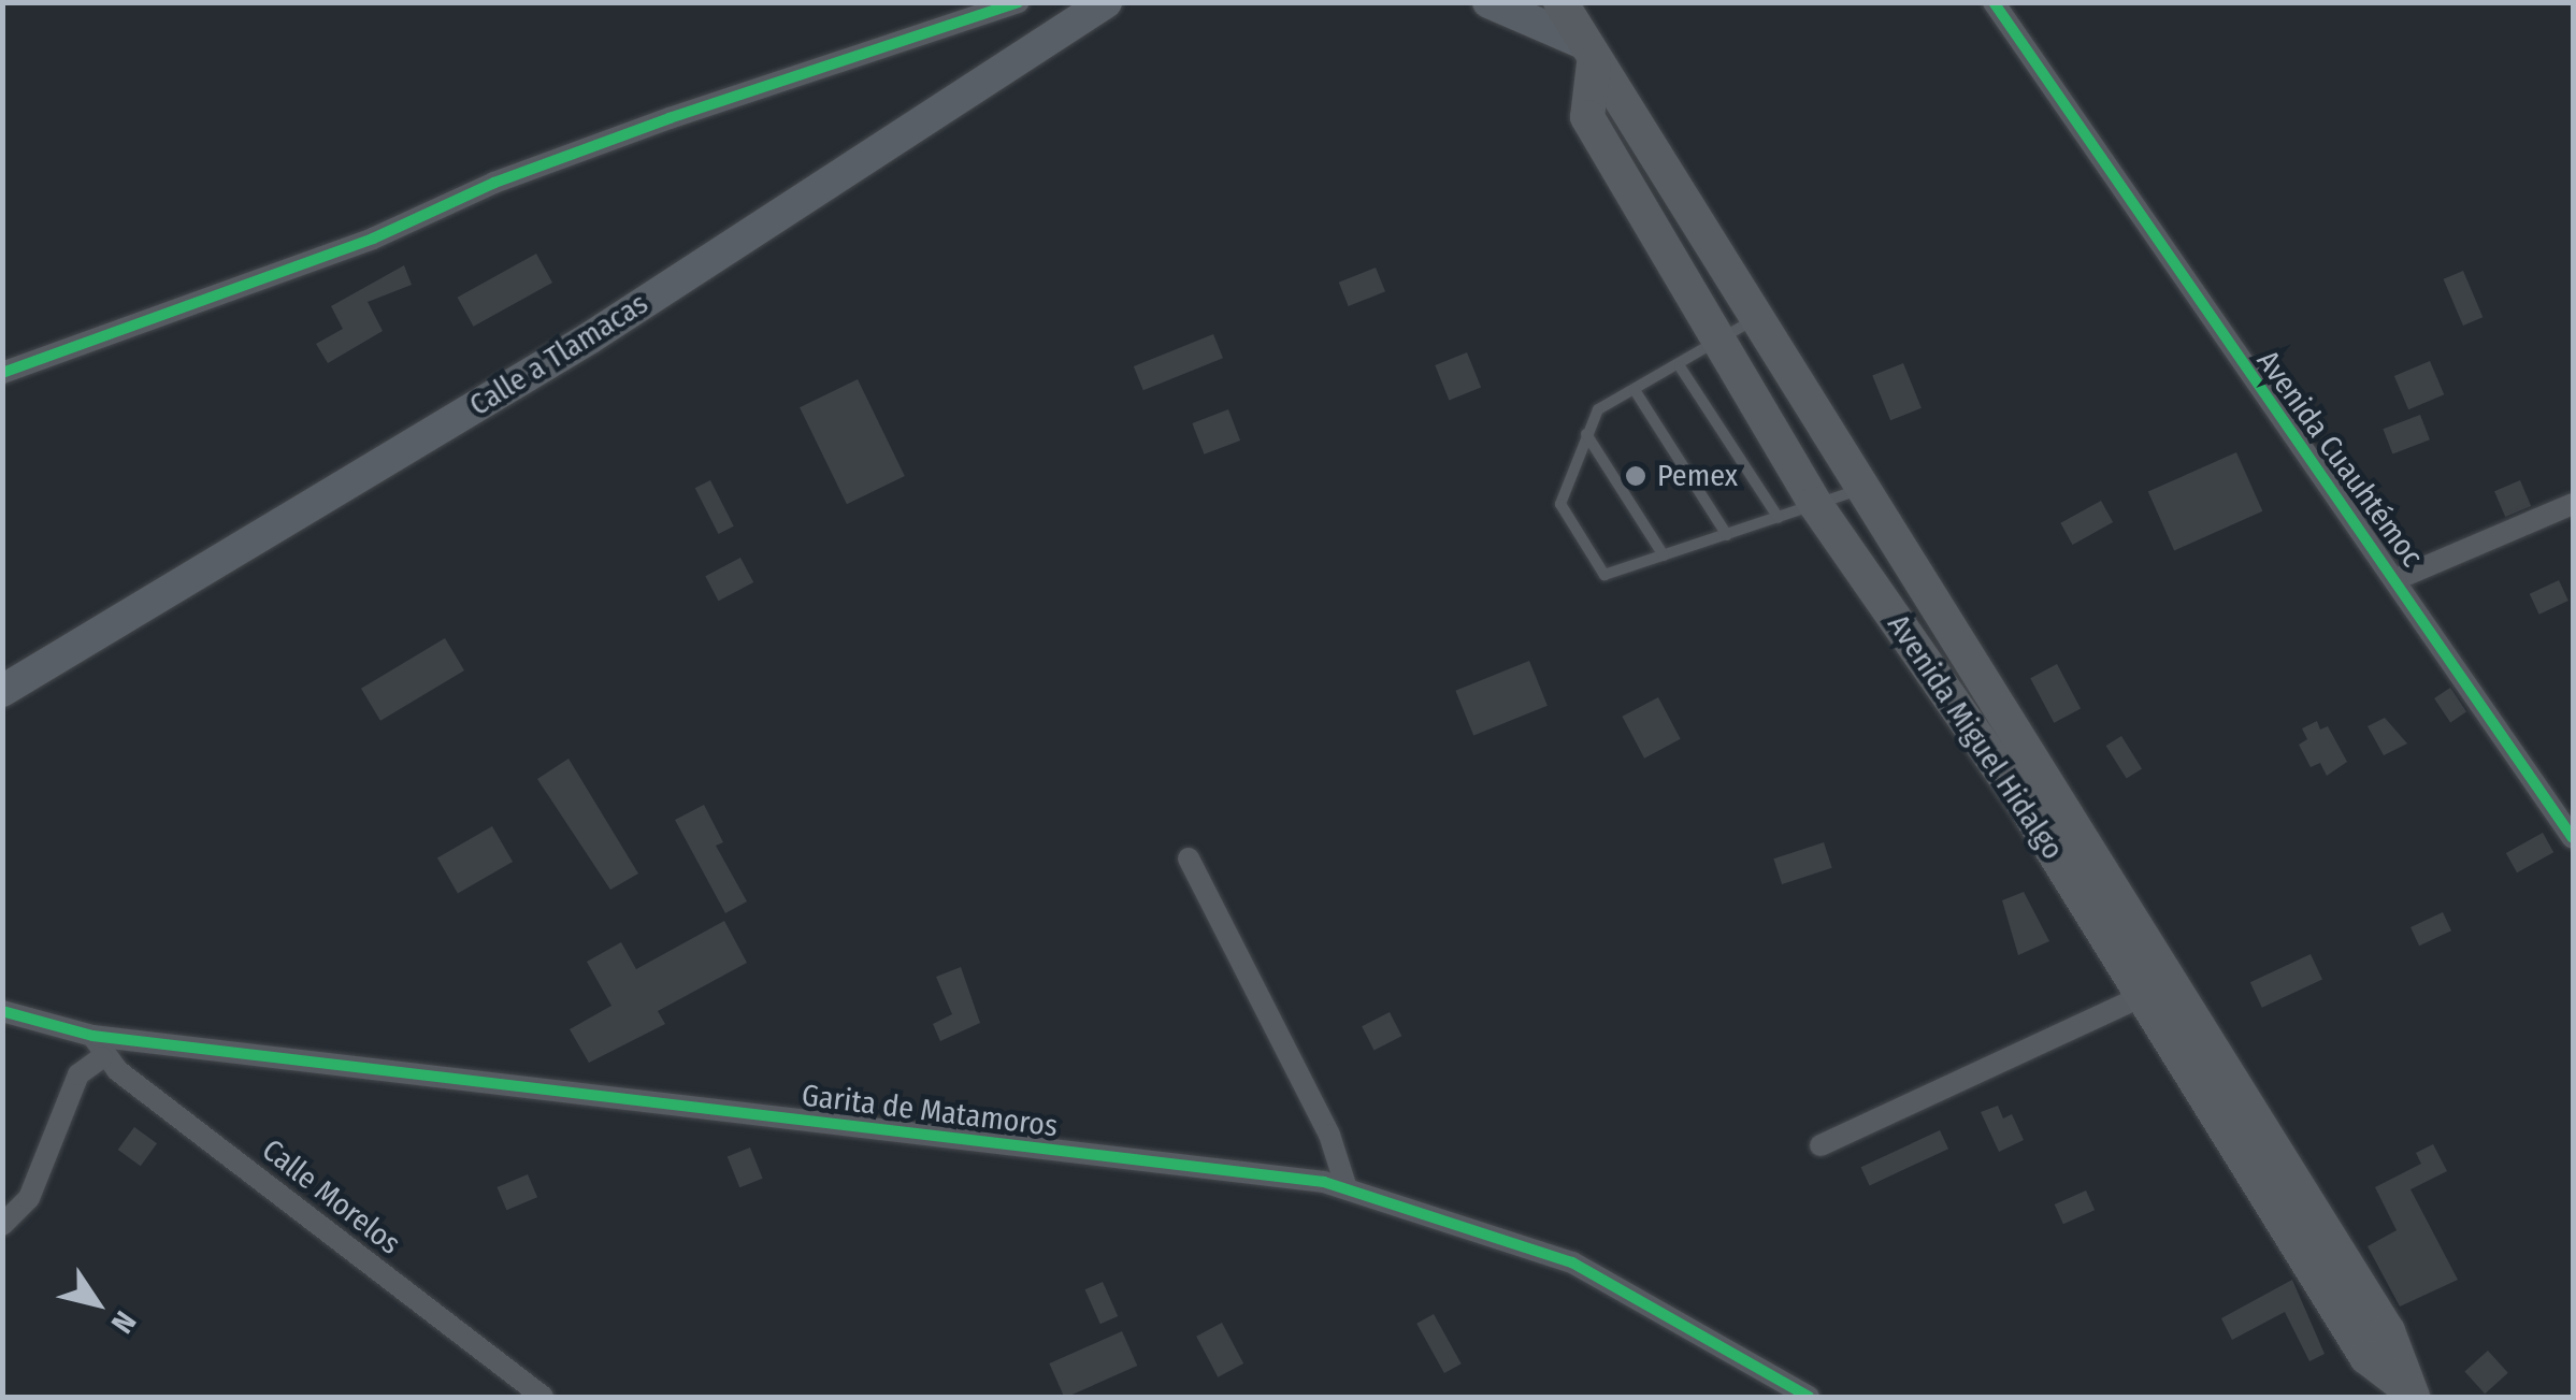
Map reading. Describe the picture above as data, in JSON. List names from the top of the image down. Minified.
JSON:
{"streets":{"main road":["Calle a Tlamacas","Avenida Miguel Hidalgo"],"street":["Avenida Cuauhtémoc","Garita de Matamoros","Calle Morelos"]},"crossings":[["Garita de Matamoros","Calle Morelos"]],"places":["Pemex"],"north":"bottom right"}
